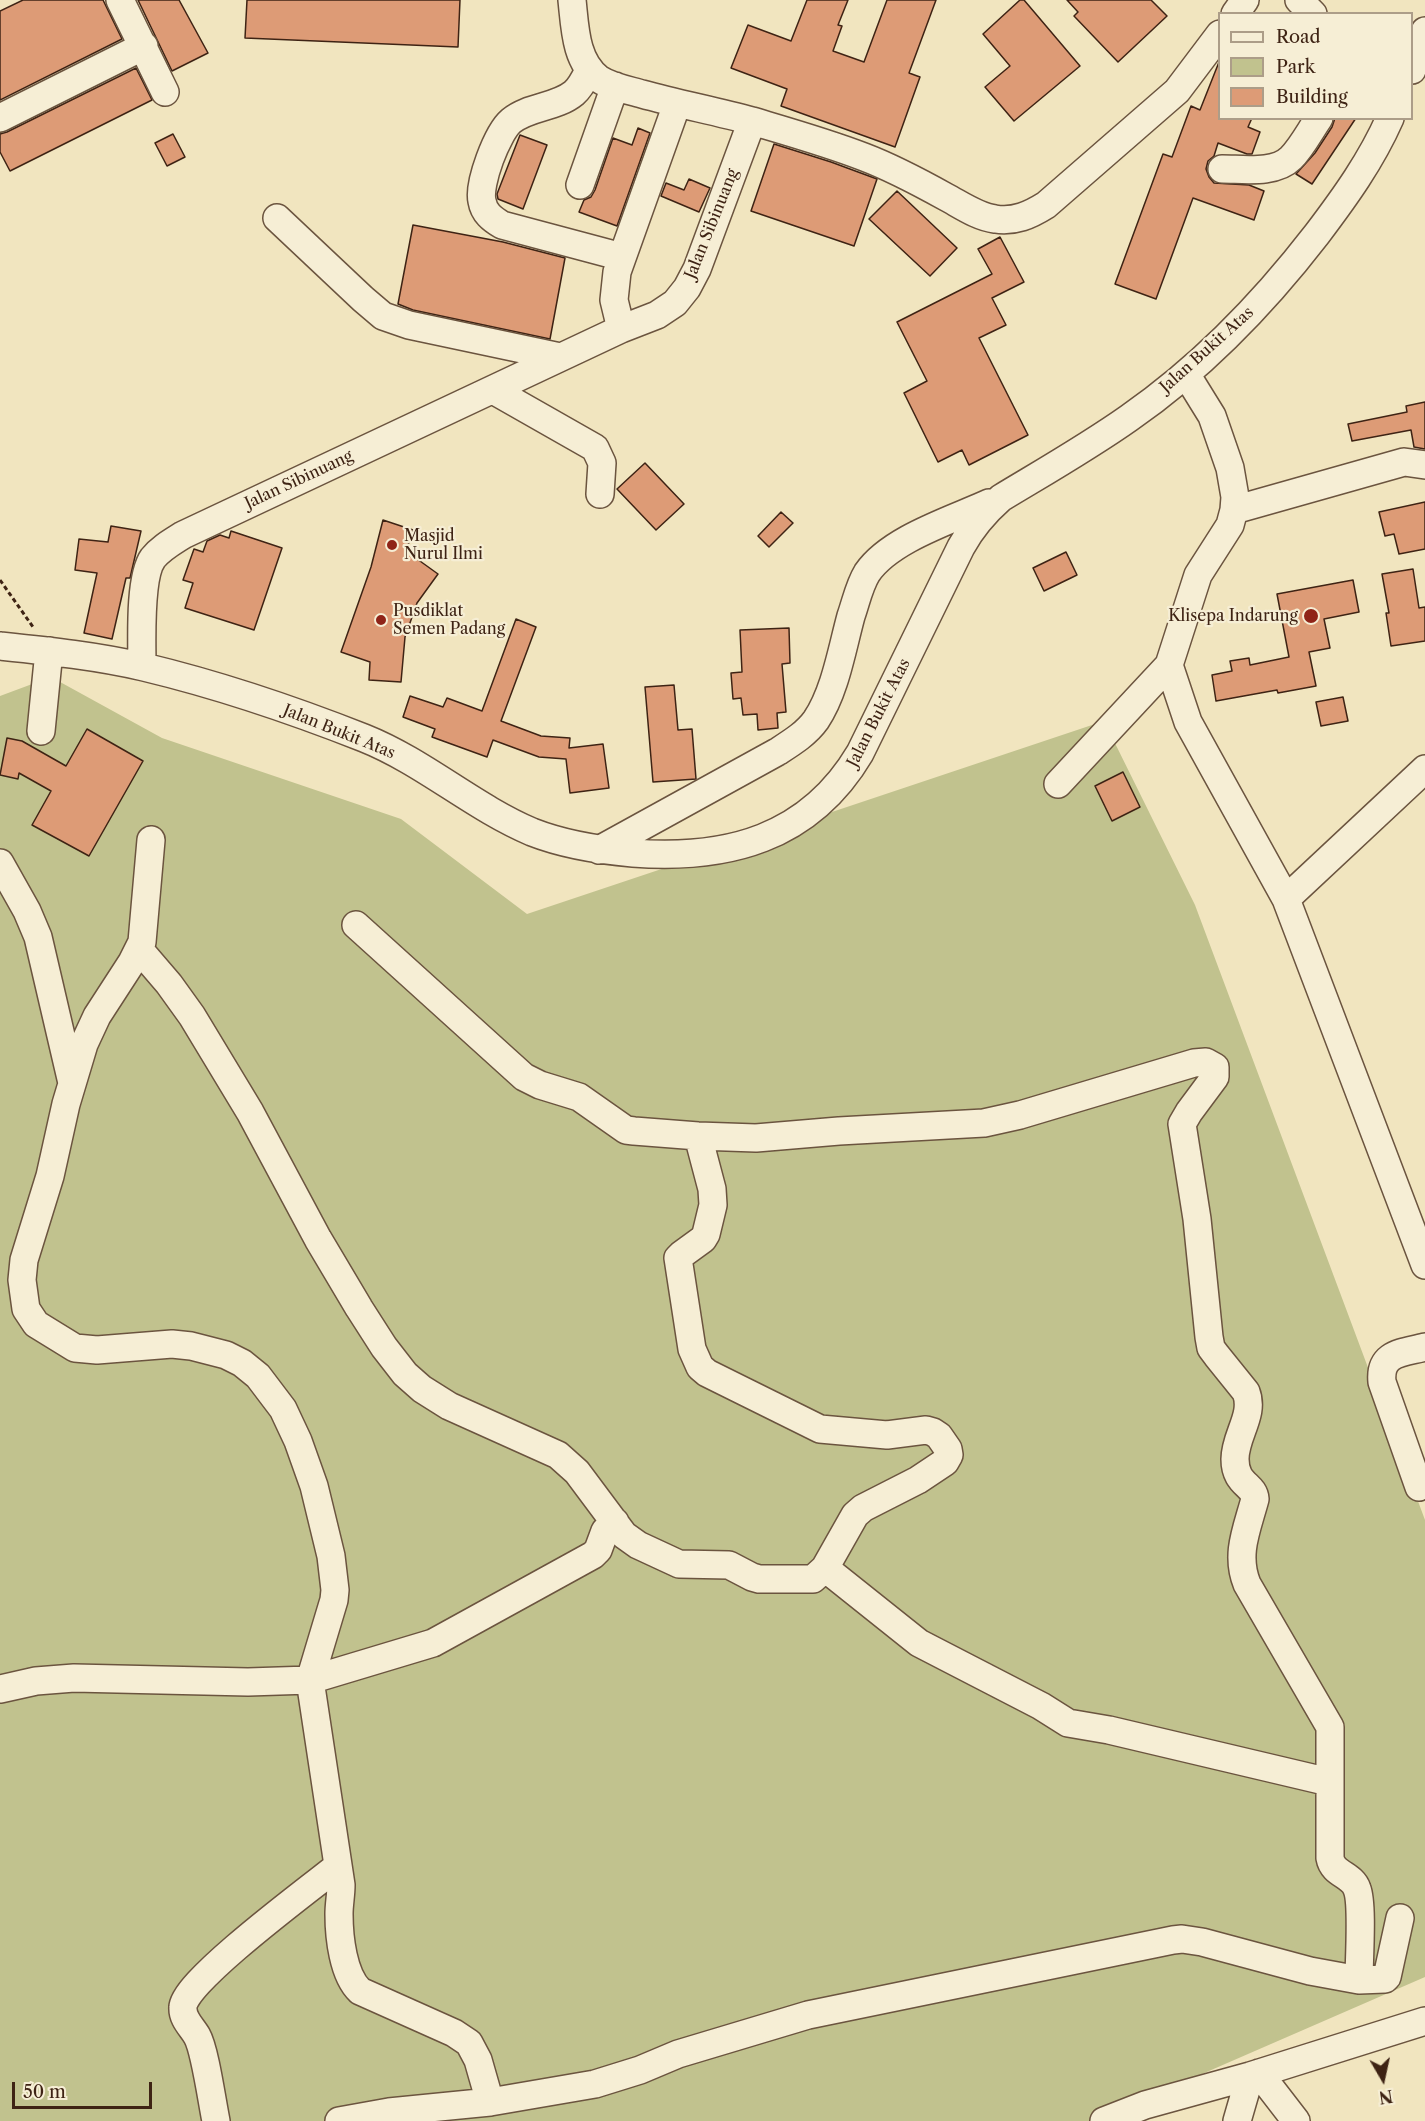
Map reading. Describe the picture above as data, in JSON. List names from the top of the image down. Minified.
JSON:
{"streets":{"street":["Jalan Sibinuang","Jalan Bukit Atas"]},"crossings":[["Jalan Sibinuang","Jalan Bukit Atas"]],"places":["Masjid Nurul Ilmi","Klisepa Indarung","Pusdiklat Semen Padang"],"legend":["Road","Park","Building"],"scale_bar":"50 m","north":"bottom"}
